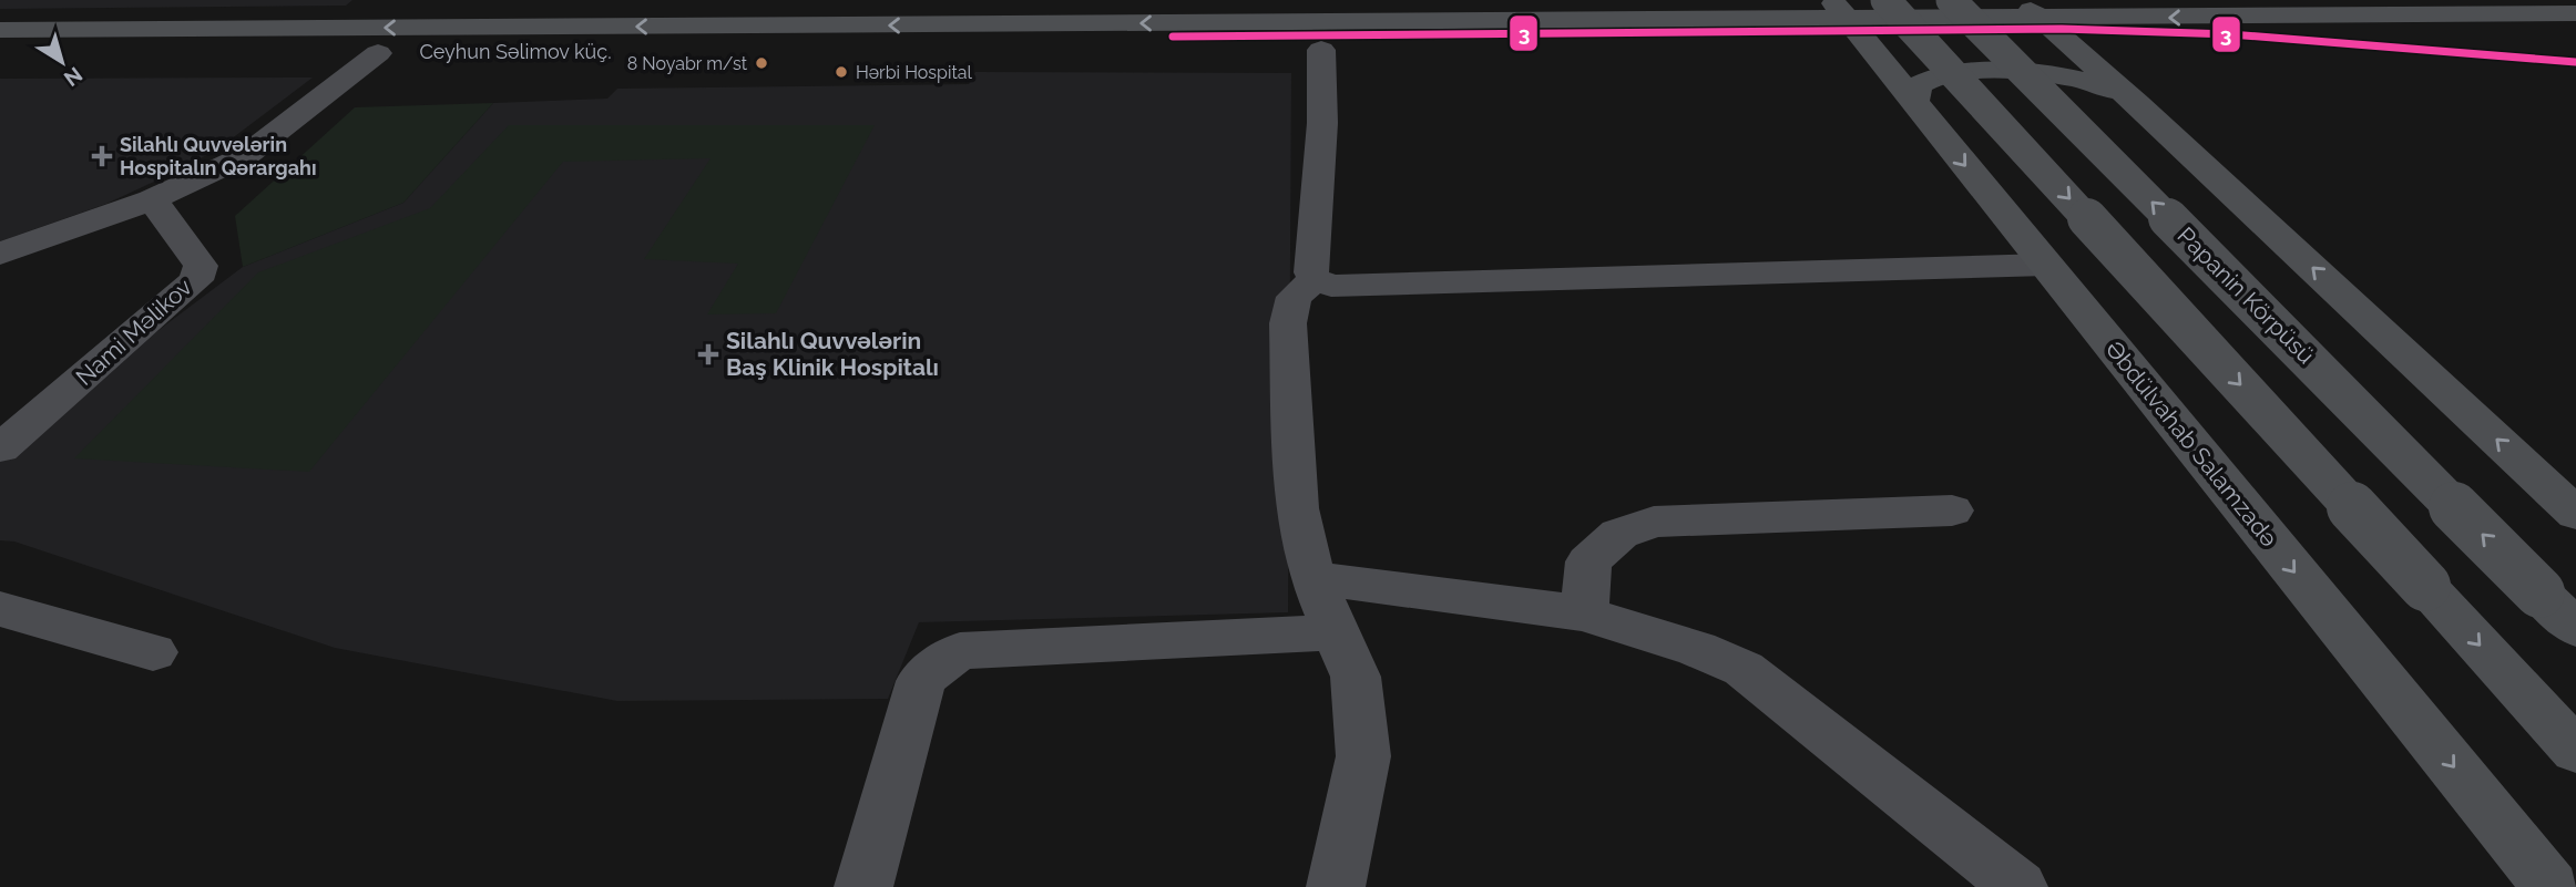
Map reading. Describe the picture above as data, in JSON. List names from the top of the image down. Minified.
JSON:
{"streets":{"main road":["Ceyhun Səlimov küç.","Papanin Körpüsü","Əbdülvahab Salamzadə"],"street":["Nami Məlikov"]},"crossings":[["Ceyhun Səlimov küç.","Əbdülvahab Salamzadə"]],"places":{"other":["8 Noyabr m/st","Hərbi Hospital"],"health":["Silahlı Quvvələrin Hospitalın Qərargahı","Silahlı Quvvələrin Baş Klinik Hospitalı"]},"lines":["transit line 3"],"north":"bottom right"}
